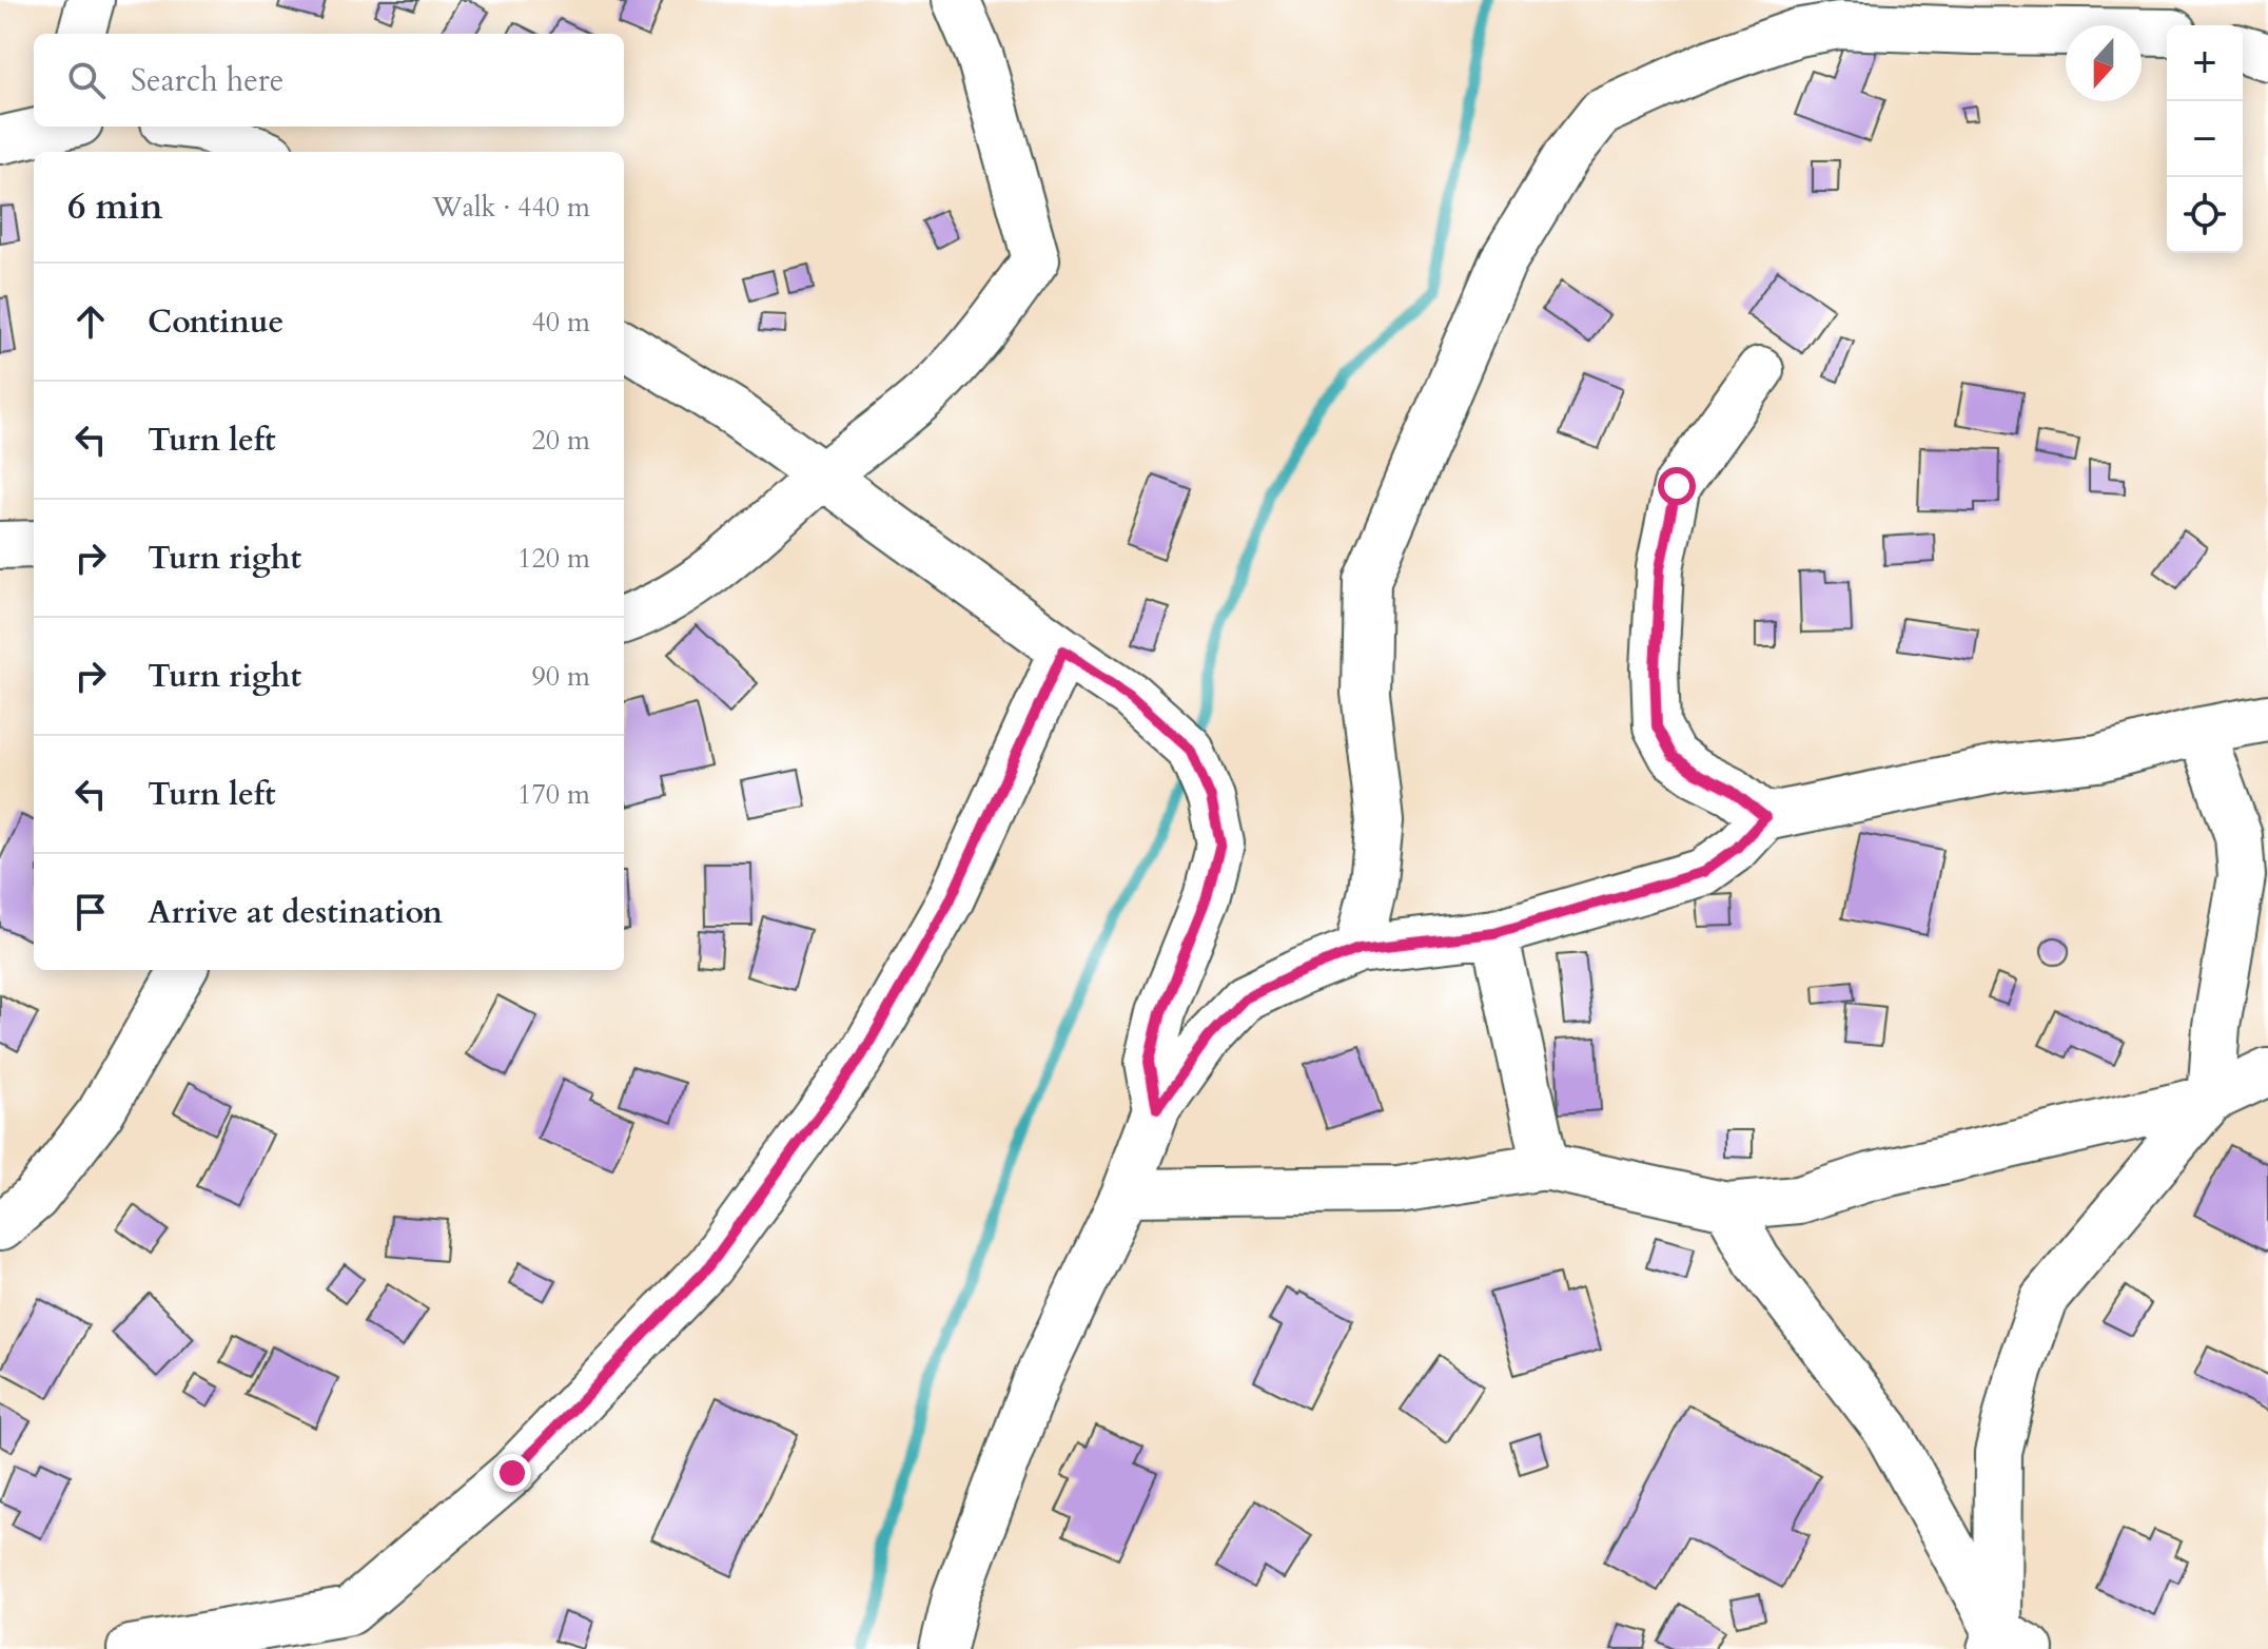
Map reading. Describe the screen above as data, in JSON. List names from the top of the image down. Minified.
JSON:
{"north":"bottom","page":{"map_buttons":["+","−"],"search":"Search here","heading":["6 min","Walk · 440 m"],"list":[["Continue","40 m"],["Turn left","20 m"],["Turn right","120 m"],["Turn right","90 m"],["Turn left","170 m"],"Arrive at destination"]}}
